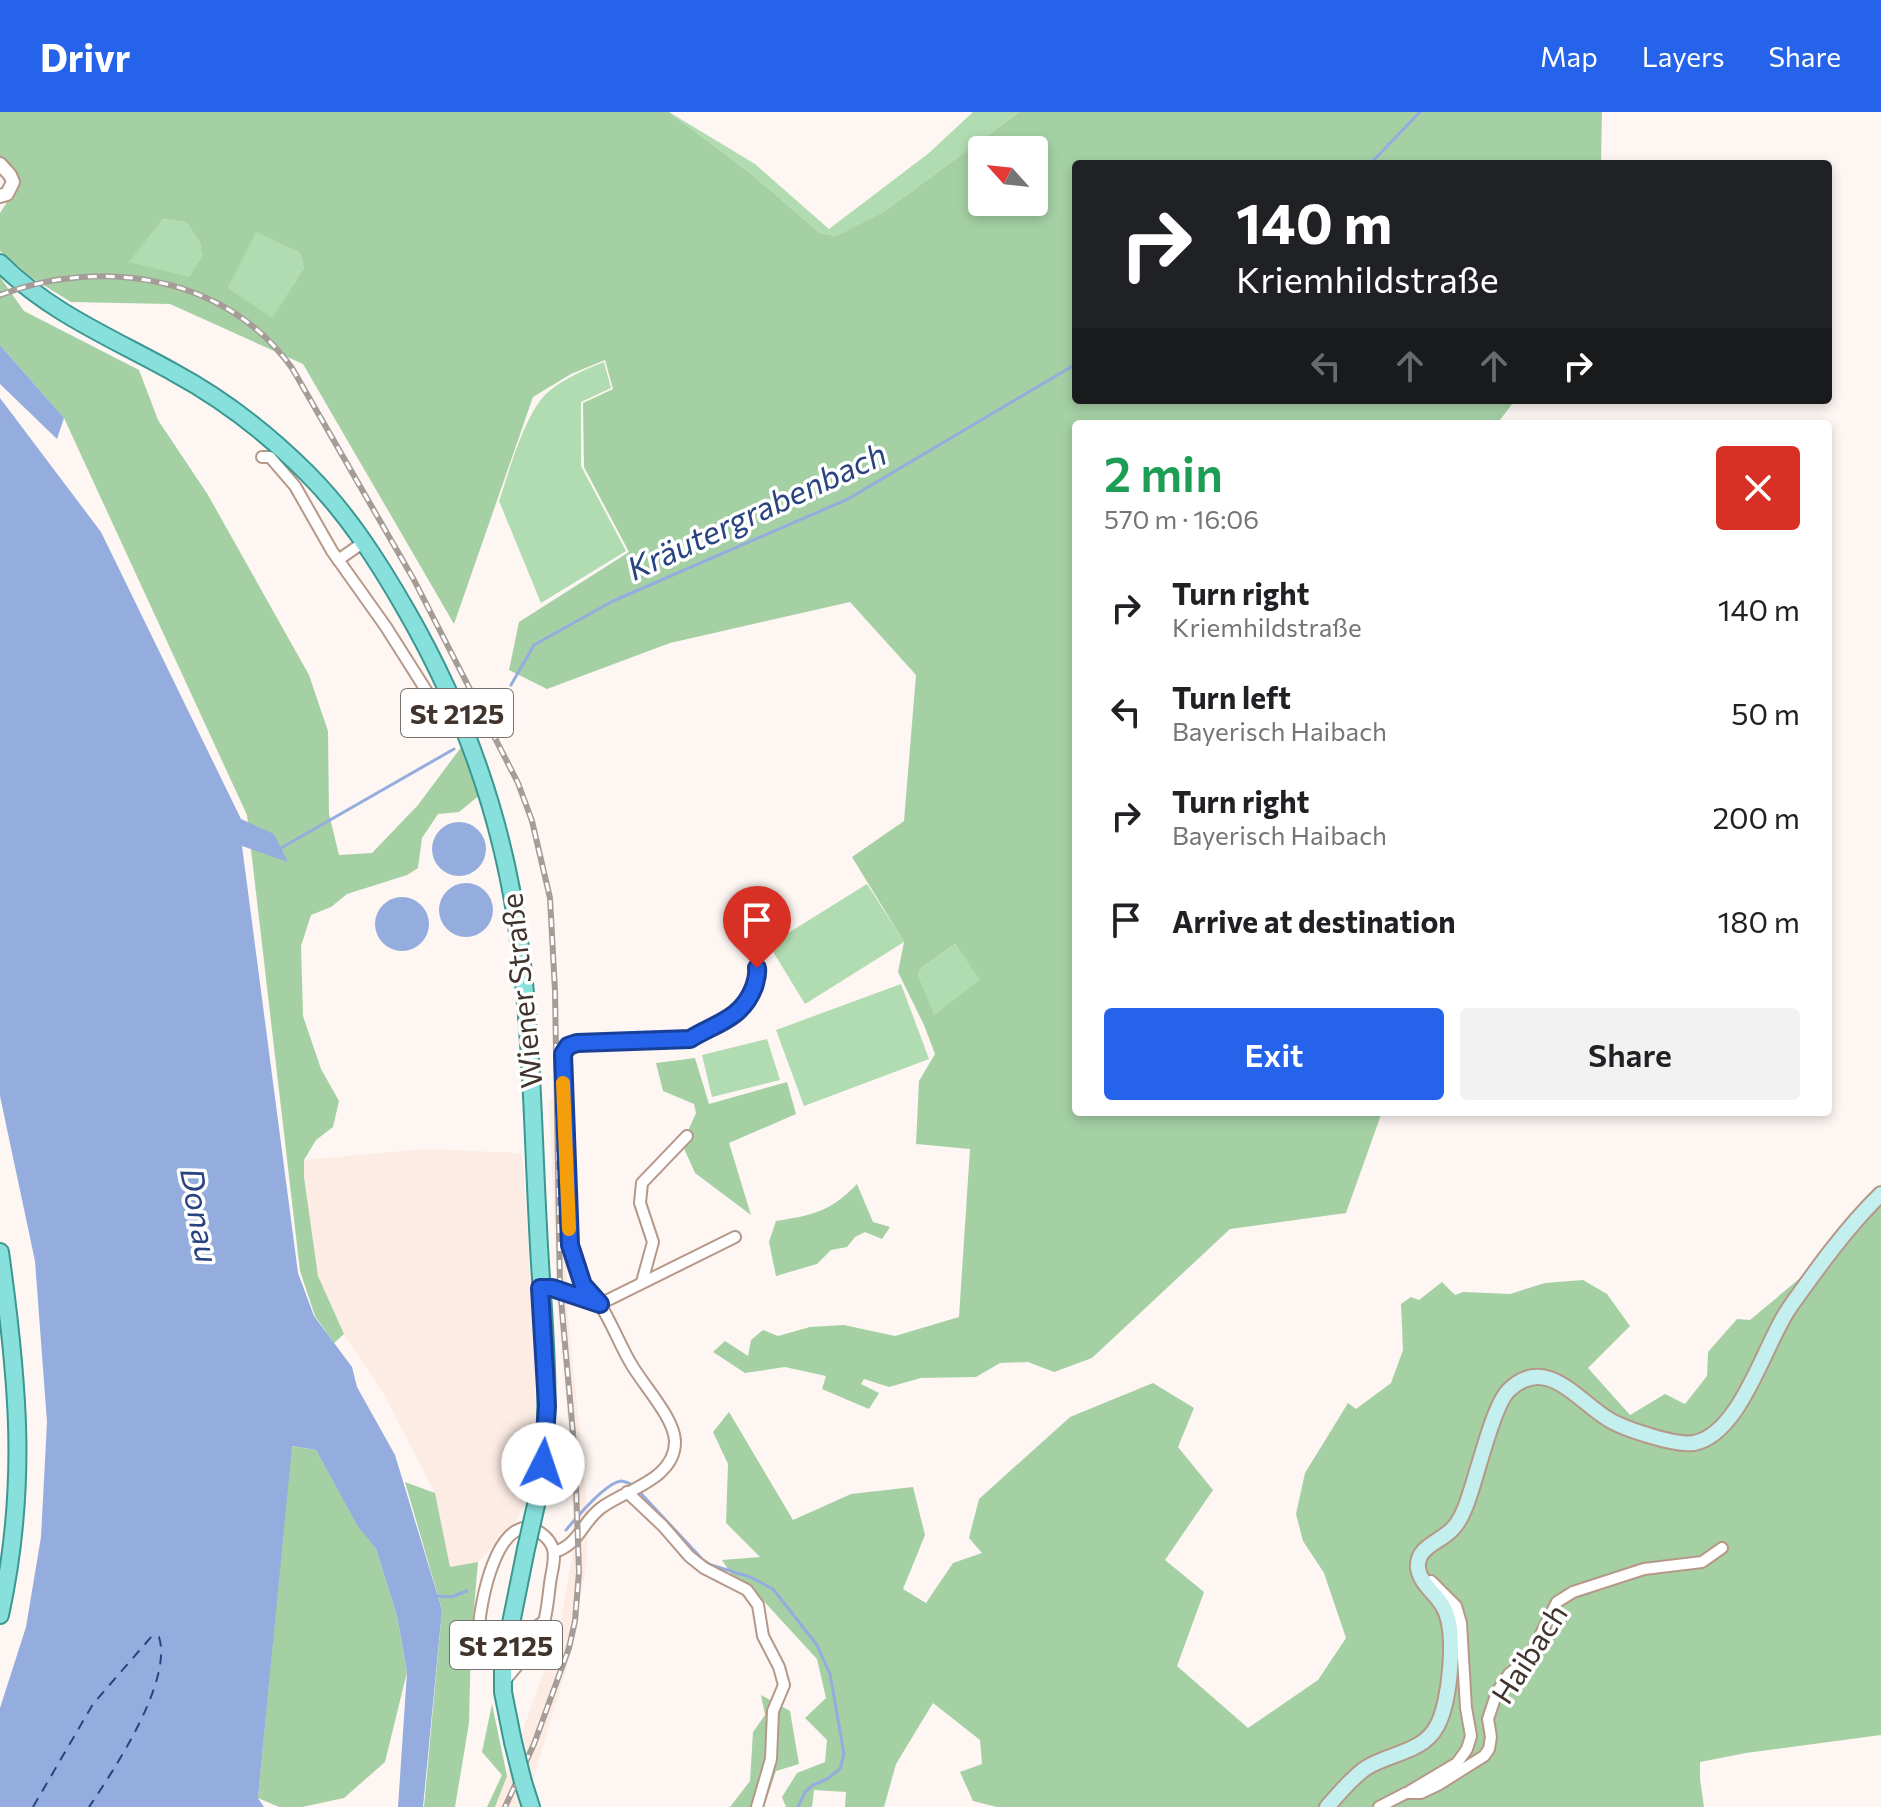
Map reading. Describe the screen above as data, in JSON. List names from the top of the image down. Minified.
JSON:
{"streets":{"main road":["St 2125","Wiener Straße"],"street":["Haibach"]},"water":["Kräutergrabenbach","Donau"],"north":"top left","page":{"header":"Drivr","nav":["Map","Layers","Share"],"turn":["140 m","Kriemhildstraße"],"heading":["2 min","570 m · 16:06"],"list":[{"name":"Turn right","note":"Kriemhildstraße","value":"140 m"},{"name":"Turn left","note":"Bayerisch Haibach","value":"50 m"},{"name":"Turn right","note":"Bayerisch Haibach","value":"200 m"},{"name":"Arrive at destination","value":"180 m"}],"buttons":["Exit","Share"]}}
